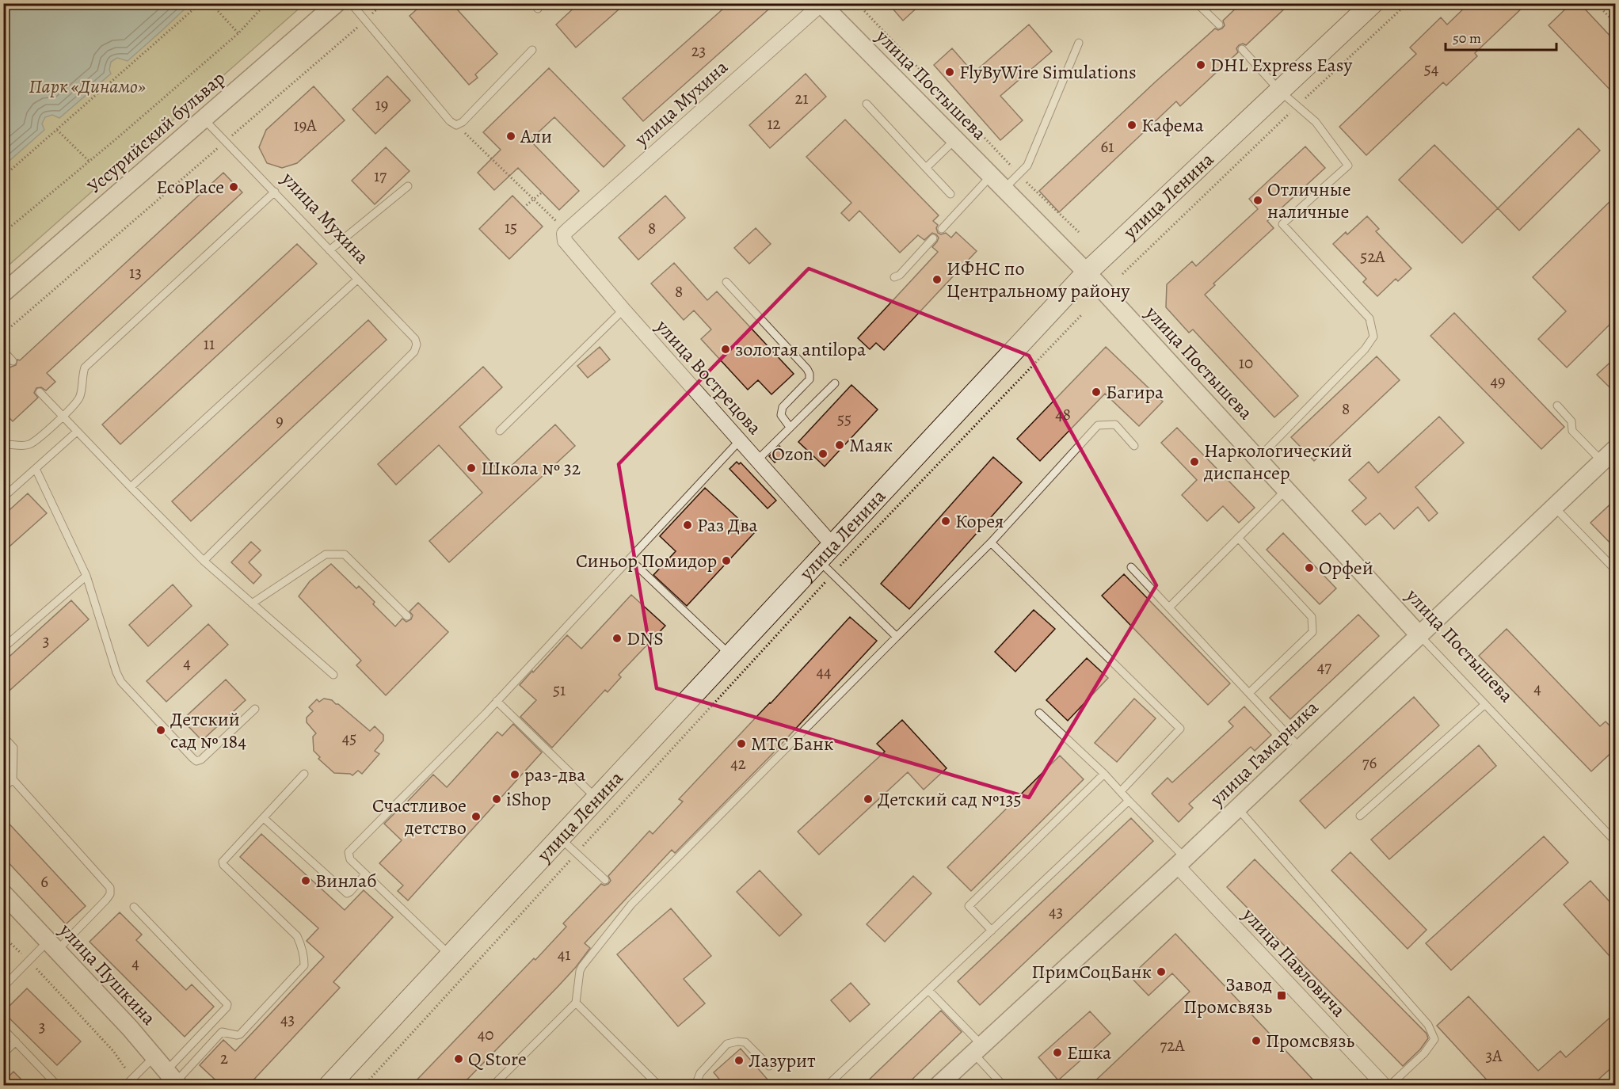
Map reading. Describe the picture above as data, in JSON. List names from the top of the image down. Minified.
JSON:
{"streets":{"main road":["улица Ленина"],"street":["улица Постышева","улица Мухина","Уссурийский бульвар","улица Вострецова","улица Гамарника","улица Павловича","улица Пушкина"]},"crossings":[["улица Постышева","улица Мухина"],["улица Постышева","улица Ленина"],["улица Постышева","улица Гамарника"],["улица Мухина","Уссурийский бульвар"],["улица Мухина","улица Вострецова"],["улица Ленина","улица Вострецова"],["улица Гамарника","улица Павловича"]],"parks":["Парк «Динамо»"],"places":{"other":["DHL Express Easy","FlyByWire Simulations","Кафема","Али","EcoPlace","Отличные наличные","ИФНС по Центральному району","золотая antilopa","Багира","Маяк","Ozon","Наркологический диспансер","Школа № 32","Корея","Раз Два","Синьор Помидор","Орфей","DNS","Детский сад № 184","МТС Банк","раз-два","iShop","Детский сад №135","Счастливое детство","Винлаб","ПримСоцБанк","Промсвязь","Ешка","Q Store","Лазурит"],"transit":["Завод Промсвязь"]},"house_numbers":["23","54","21","19","12","19А","61","17","15","8","52А","13","8","11","10","49","8","48","55","9","3","4","47","44","4","51","45","76","42","6","43","41","4","43","3","40","72А","3А","2"],"scale_bar":"50 m"}
